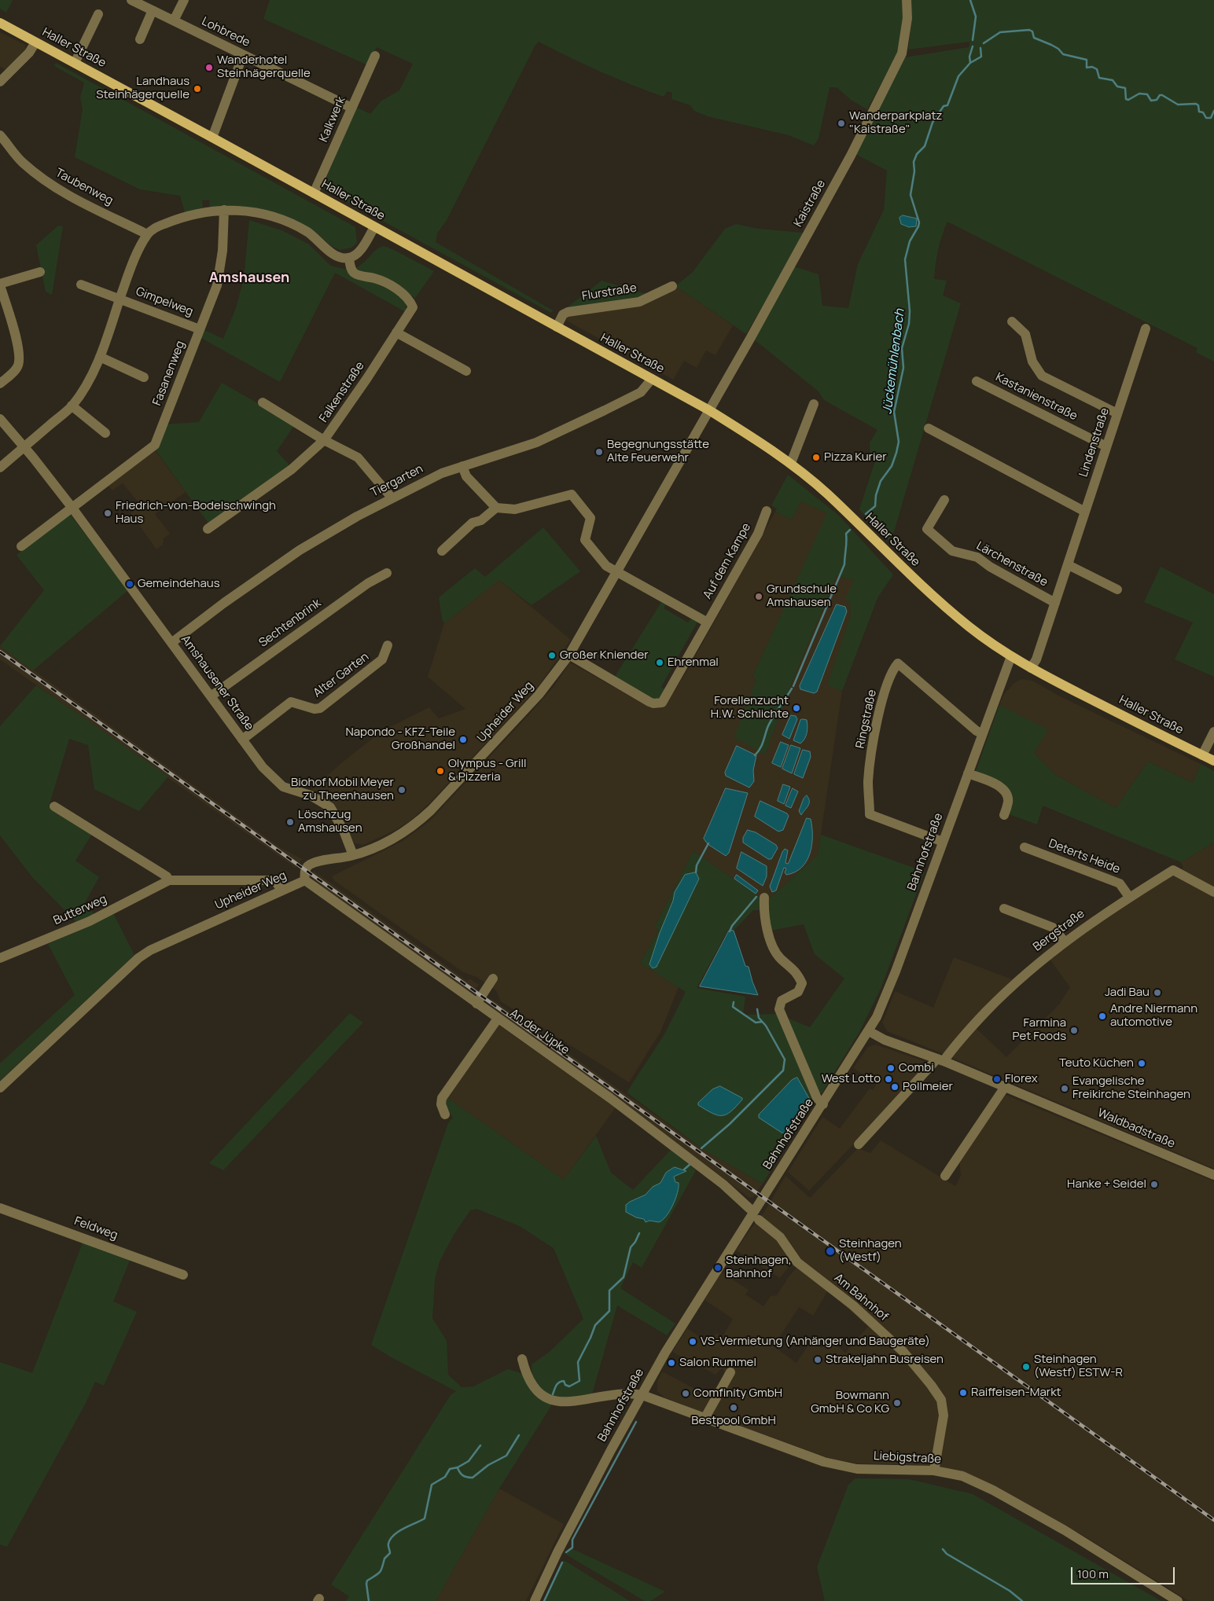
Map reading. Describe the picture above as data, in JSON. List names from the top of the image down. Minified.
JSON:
{"streets":{"main road":["Haller Straße"],"street":["Lohbrede","Kalkwerk","Taubenweg","Kaistraße","Flurstraße","Gimpelweg","Fasanenweg","Falkenstraße","Kastanienstraße","Lindenstraße","Tiergarten","Auf dem Kampe","Lärchenstraße","Sechtenbrink","Alter Garten","Amshausener Straße","Upheider Weg","Ringstraße","Bahnhofstraße","Deterts Heide","Butterweg","Bergstraße","An der Jüpke","Waldbadstraße","Feldweg","Am Bahnhof","Liebigstraße"]},"crossings":[["Lohbrede","Kalkwerk"],["Haller Straße","Kalkwerk"],["Haller Straße","Kaistraße"],["Haller Straße","Flurstraße"],["Haller Straße","Lindenstraße"],["Haller Straße","Tiergarten"],["Haller Straße","Upheider Weg"],["Haller Straße","Bahnhofstraße"],["Kaistraße","Upheider Weg"],["Gimpelweg","Fasanenweg"],["Fasanenweg","Amshausener Straße"],["Kastanienstraße","Lindenstraße"],["Lindenstraße","Lärchenstraße"],["Tiergarten","Amshausener Straße"],["Auf dem Kampe","Upheider Weg"],["Sechtenbrink","Amshausener Straße"],["Alter Garten","Amshausener Straße"],["Amshausener Straße","Upheider Weg"],["Upheider Weg","Butterweg"],["Upheider Weg","An der Jüpke"],["Ringstraße","Bahnhofstraße"],["Bahnhofstraße","An der Jüpke"],["Bahnhofstraße","Waldbadstraße"],["Bahnhofstraße","Am Bahnhof"],["Bahnhofstraße","Liebigstraße"],["Deterts Heide","Bergstraße"],["Bergstraße","Waldbadstraße"],["An der Jüpke","Am Bahnhof"],["Am Bahnhof","Liebigstraße"]],"districts":["Amshausen"],"water":["Jückemühlenbach"],"places":["Wanderhotel Steinhägerquelle","Landhaus Steinhägerquelle","Wanderparkplatz \"Kaistraße\"","Begegnungsstätte Alte Feuerwehr","Pizza Kurier","Friedrich-von-Bodelschwingh Haus","Gemeindehaus","Grundschule Amshausen","Großer Kniender","Ehrenmal","Forellenzucht H.W. Schlichte","Napondo - KFZ-Teile Großhandel","Olympus - Grill & Pizzeria","Biohof Mobil Meyer zu Theenhausen","Löschzug Amshausen","Jadi Bau","Andre Niermann automotive","Farmina Pet Foods","Teuto Küchen","Combi","West Lotto","Florex","Pollmeier","Evangelische Freikirche Steinhagen","Hanke + Seidel","Steinhagen (Westf)","Steinhagen, Bahnhof","VS-Vermietung (Anhänger und Baugeräte)","Strakeljahn Busreisen","Salon Rummel","Steinhagen (Westf) ESTW-R","Raiffeisen-Markt","Comfinity GmbH","Bowmann GmbH & Co KG","Bestpool GmbH"],"scale_bar":"100 m"}
